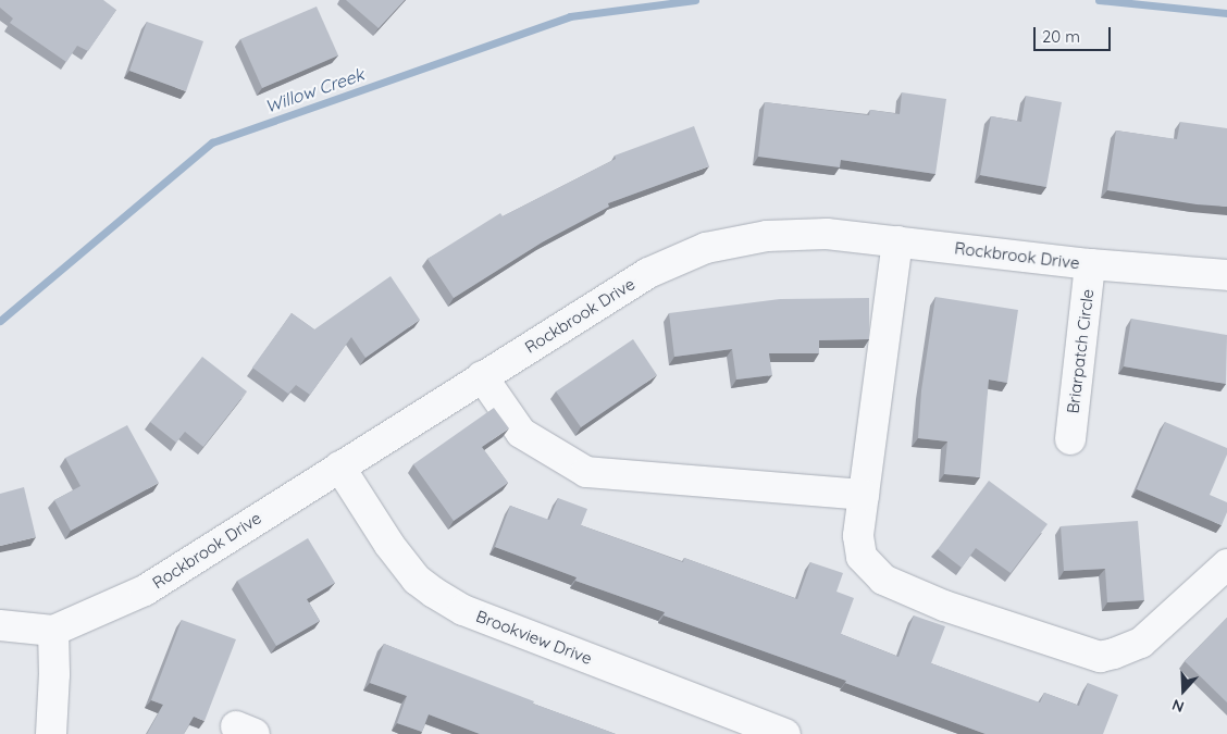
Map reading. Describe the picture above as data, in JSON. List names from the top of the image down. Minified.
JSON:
{"streets":{"street":["Rockbrook Drive","Briarpatch Circle","Brookview Drive"]},"crossings":[["Rockbrook Drive","Briarpatch Circle"],["Rockbrook Drive","Brookview Drive"]],"water":["Willow Creek"],"scale_bar":"20 m","north":"bottom"}
